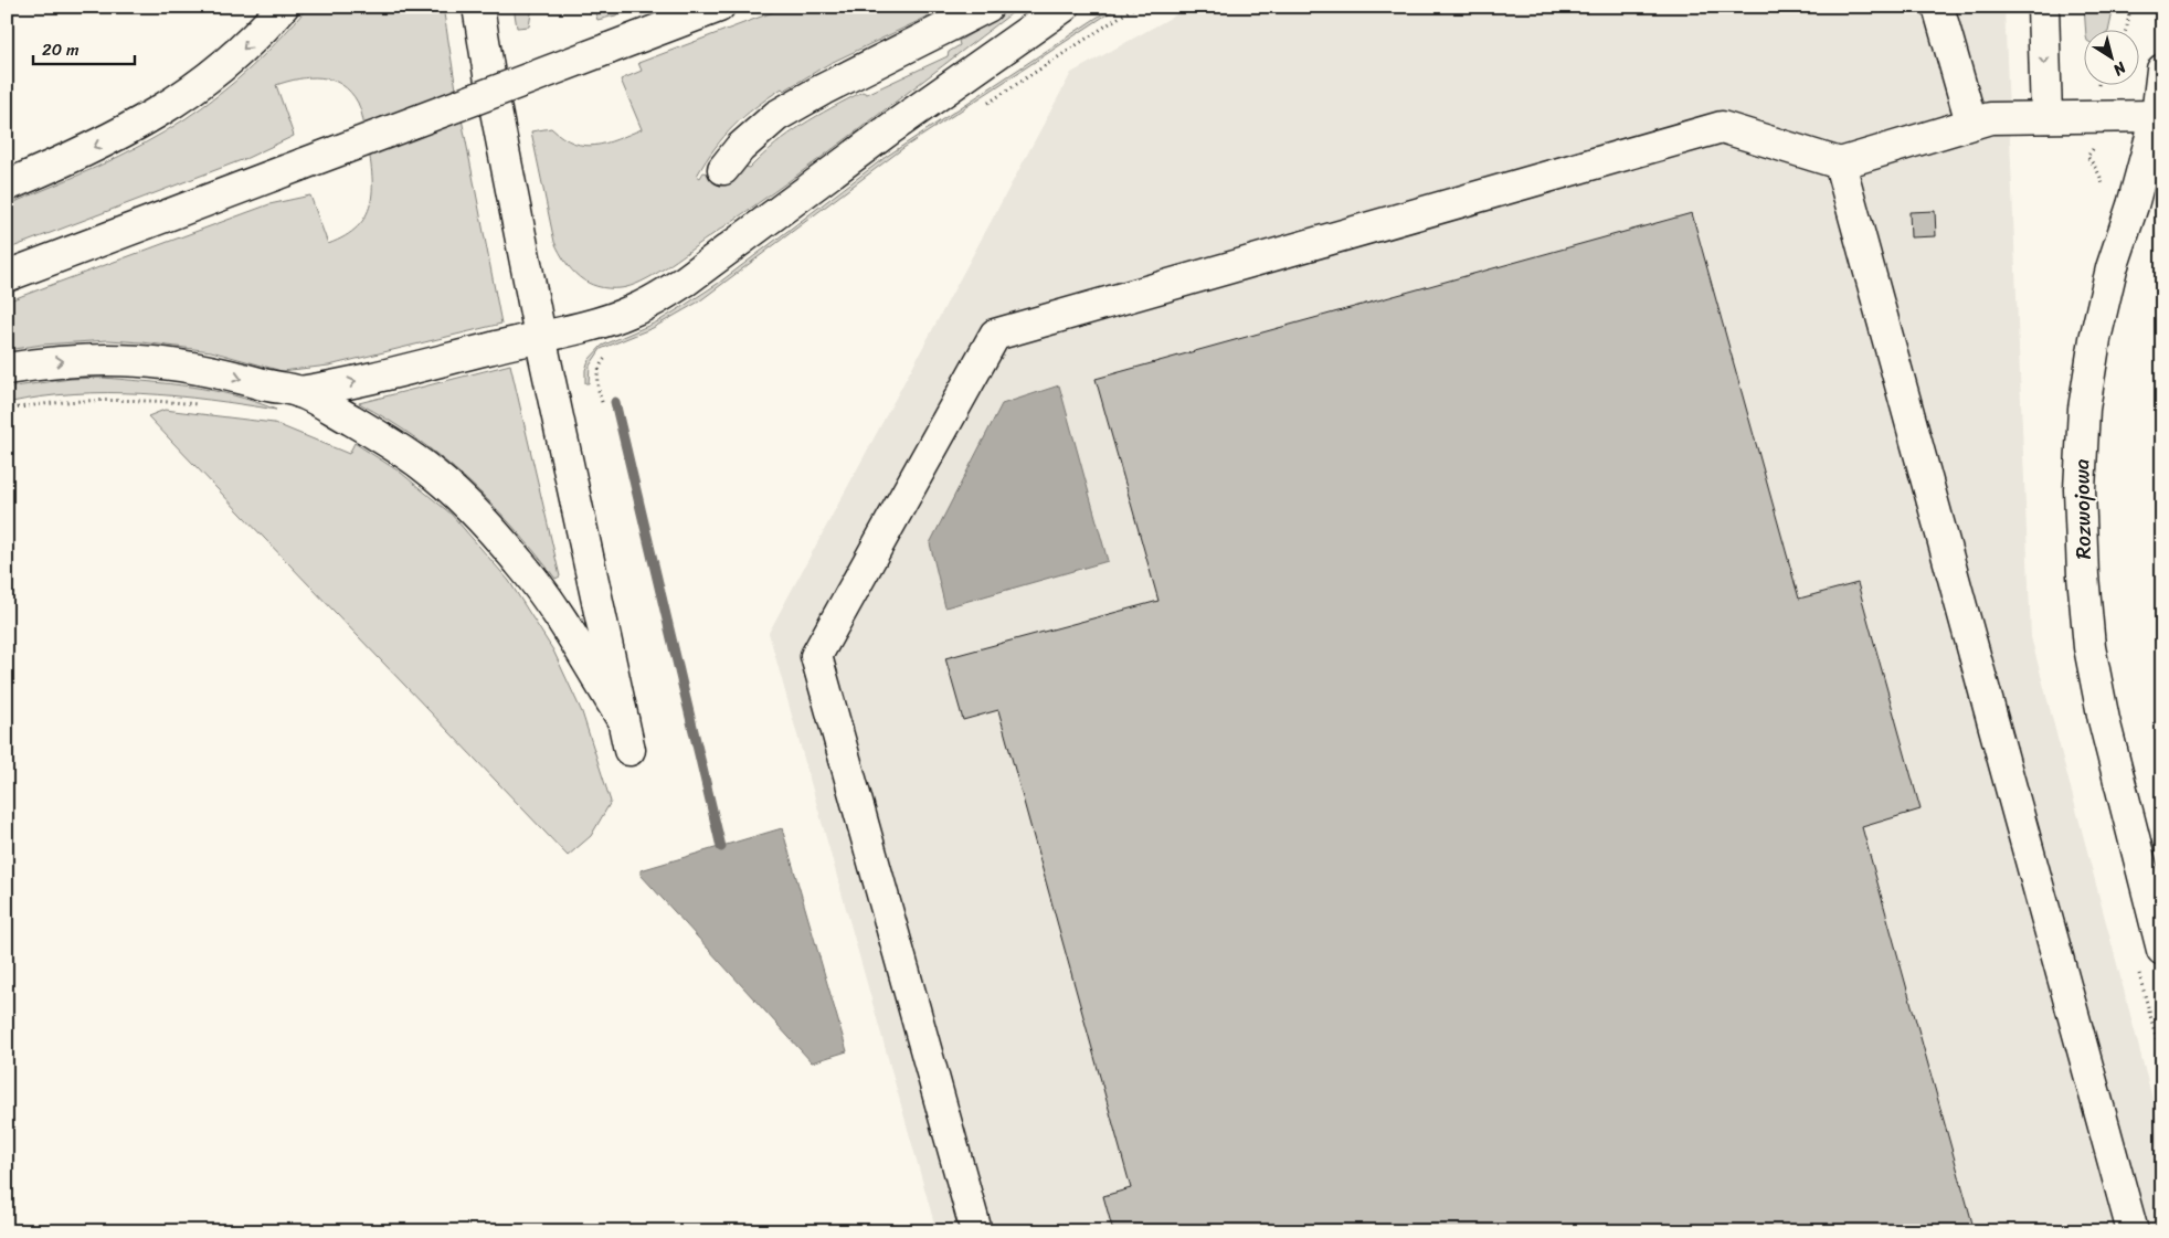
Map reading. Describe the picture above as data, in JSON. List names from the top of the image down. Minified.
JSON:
{"streets":{"street":["Rozwojowa"]},"scale_bar":"20 m","north":"bottom right"}
